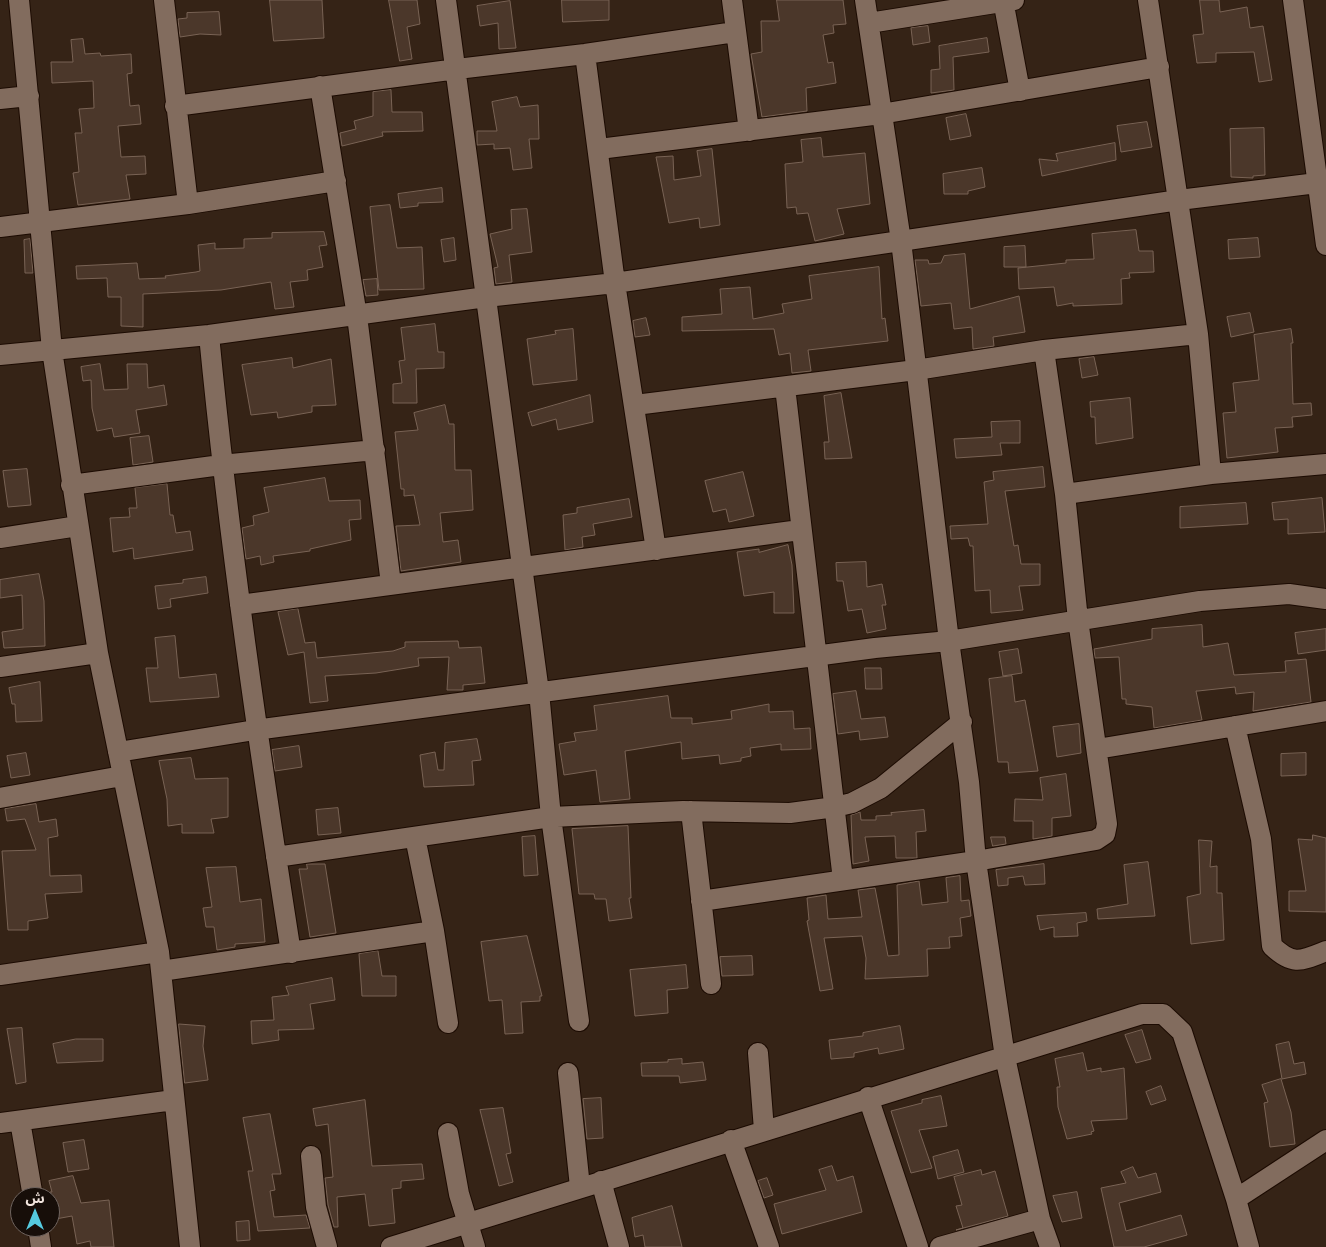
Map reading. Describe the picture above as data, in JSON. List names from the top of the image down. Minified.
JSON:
{"north":"top"}
